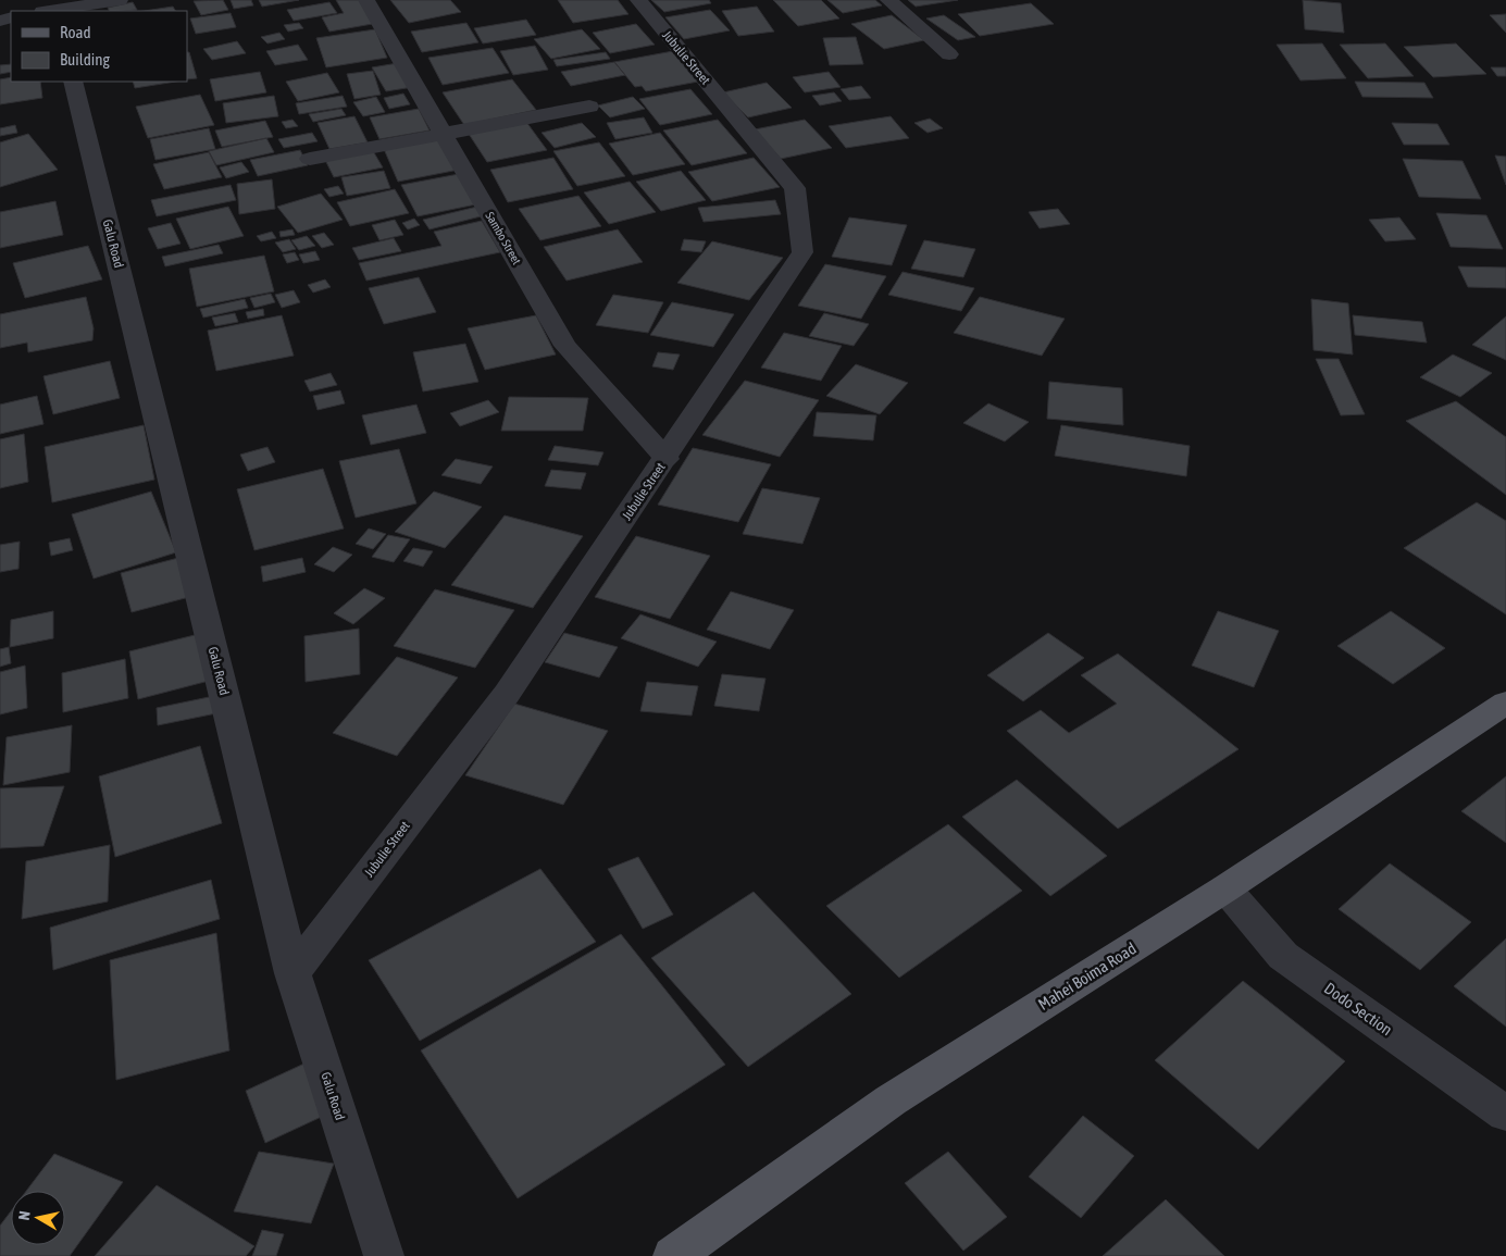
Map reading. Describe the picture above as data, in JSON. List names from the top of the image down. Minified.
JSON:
{"streets":{"main road":["Mahei Boima Road"],"street":["Jubulie Street","Sambo Street","Galu Road","Dodo Section"]},"crossings":[["Jubulie Street","Sambo Street"],["Jubulie Street","Galu Road"],["Mahei Boima Road","Dodo Section"]],"legend":["Road","Building"],"north":"left"}
